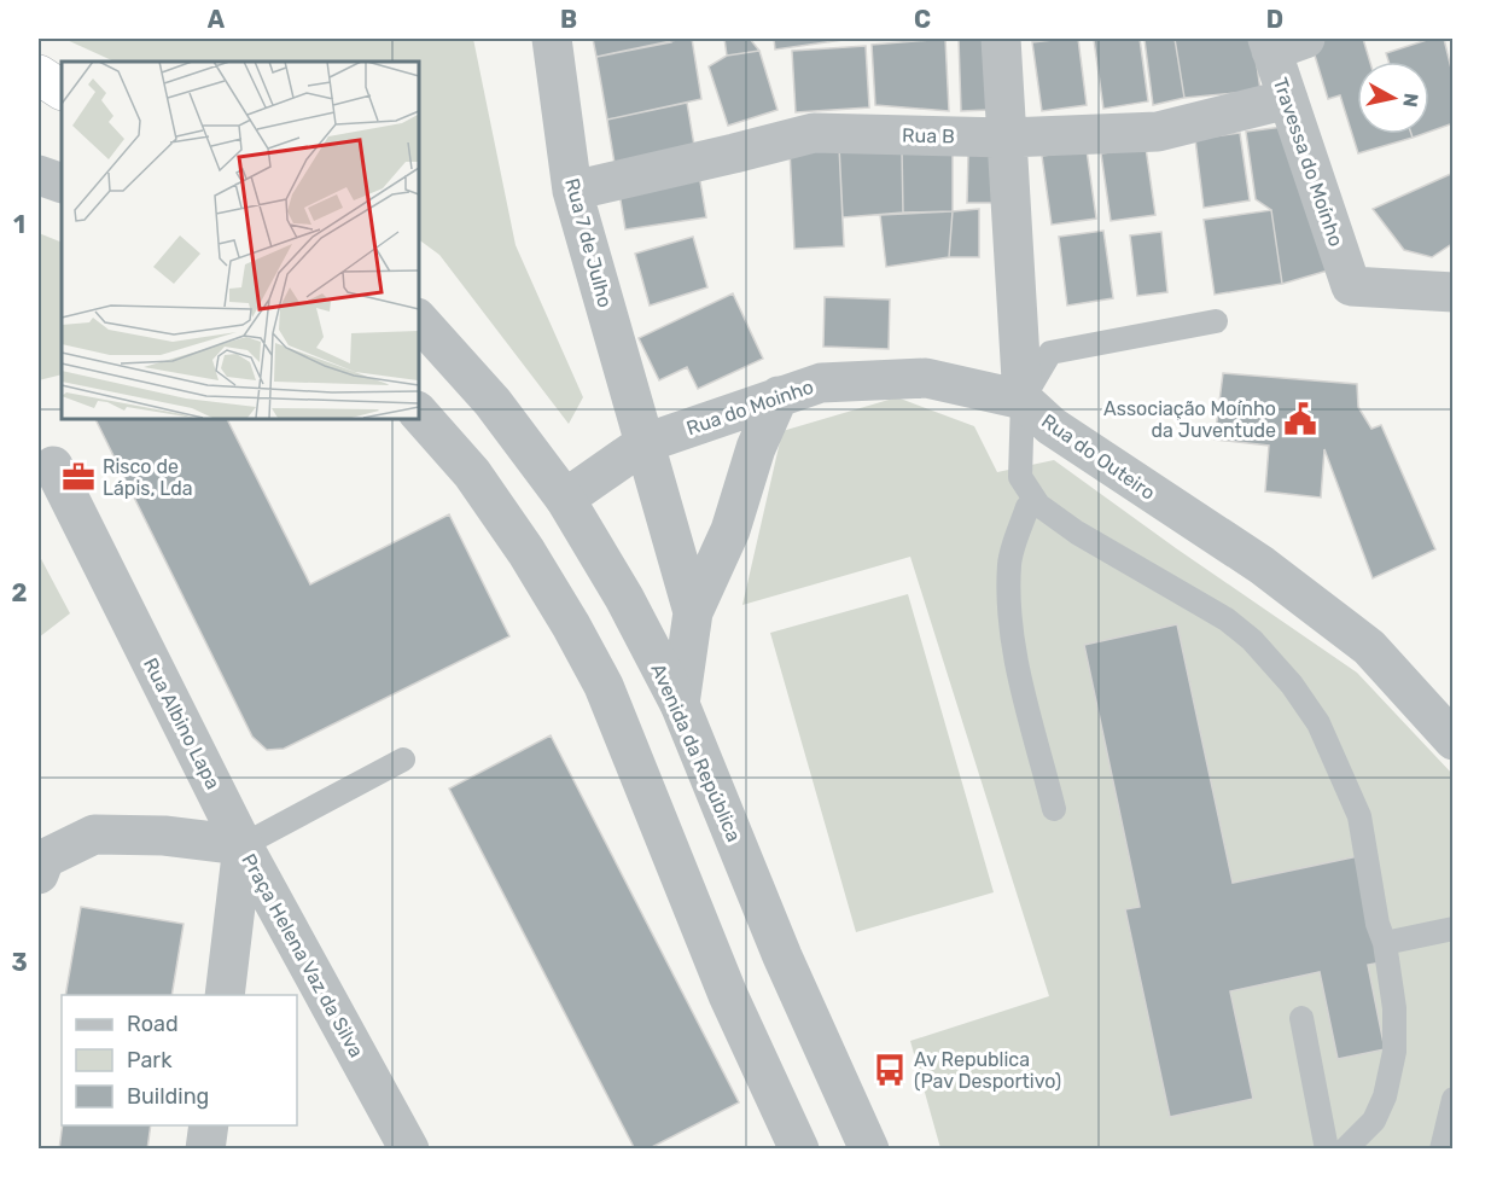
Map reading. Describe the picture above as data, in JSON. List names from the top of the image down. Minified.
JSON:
{"streets":{"street":["Rua B","Travessa do Moínho","Rua 7 de Julho","Rua do Moinho","Rua do Outeiro","Rua Albino Lapa","Avenida da República","Praça Helena Vaz da Silva"]},"crossings":[["Rua B","Travessa do Moínho"],["Rua B","Rua 7 de Julho"],["Rua B","Rua do Outeiro"],["Rua 7 de Julho","Rua do Moinho"],["Rua do Moinho","Rua do Outeiro"],["Rua Albino Lapa","Praça Helena Vaz da Silva"]],"places":{"public building":["Associação Moínho da Juventude"],"office":["Risco de Lápis, Lda"],"bus stop":["Av Republica (Pav Desportivo)"]},"legend":["Road","Park","Building"],"north":"right","grid":{"columns":["A","B","C","D"],"rows":["1","2","3"]}}
